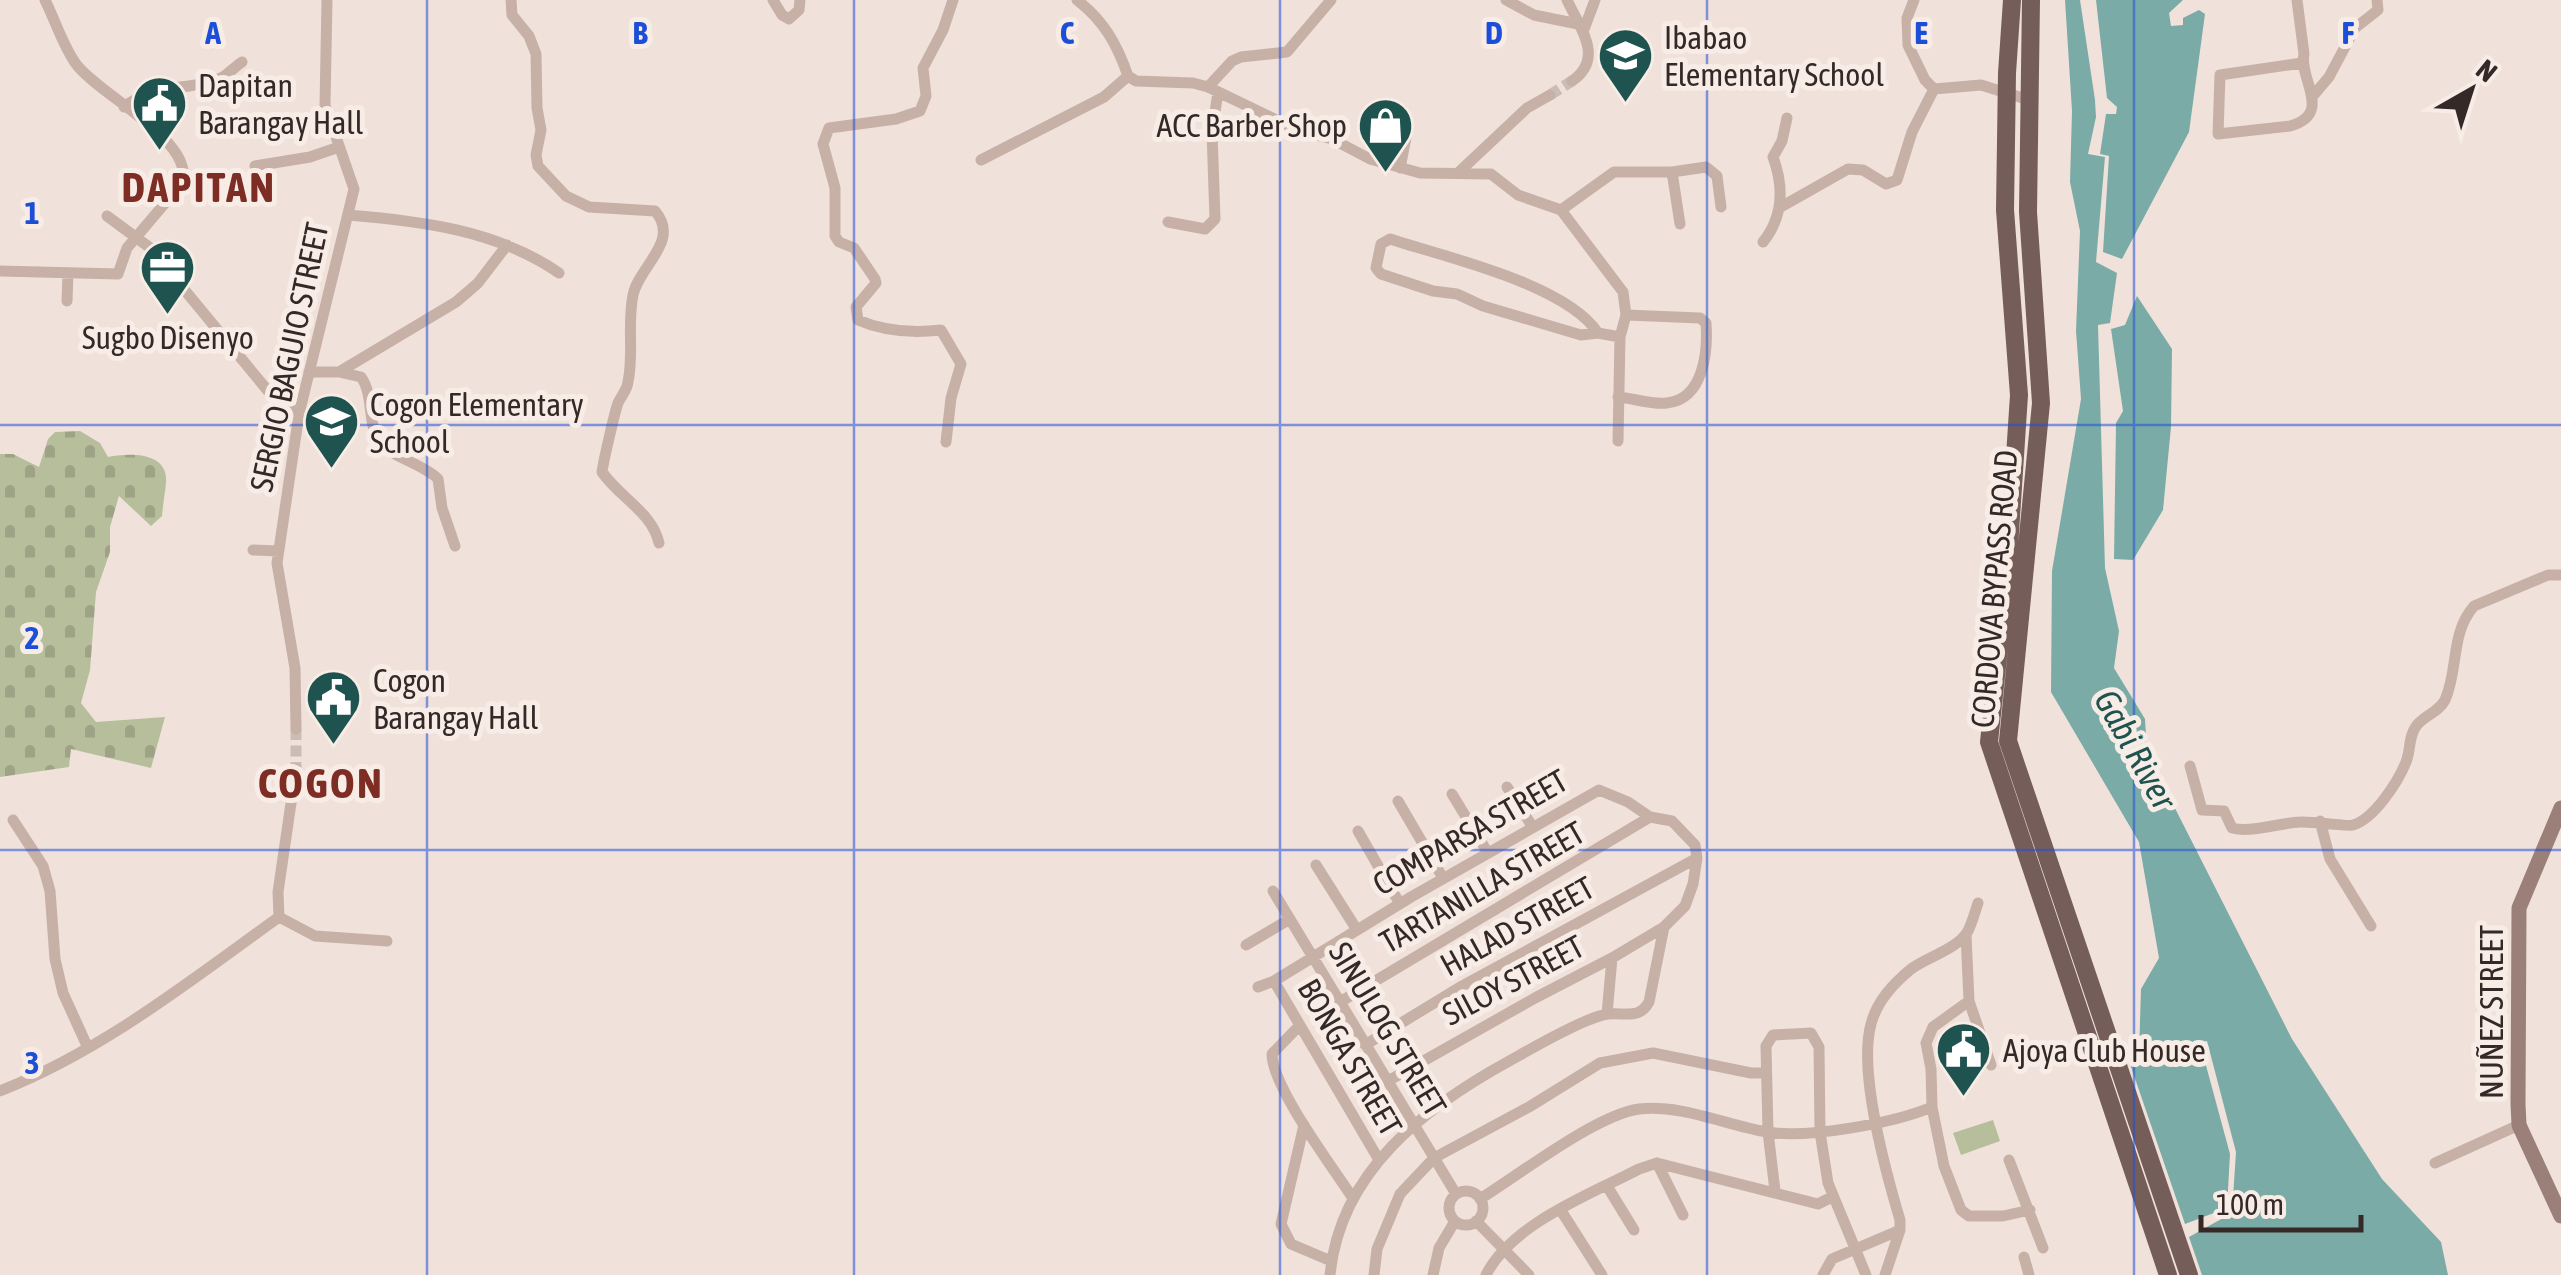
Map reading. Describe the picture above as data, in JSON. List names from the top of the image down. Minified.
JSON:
{"streets":{"main road":["CORDOVA BYPASS ROAD"],"street":["SERGIO BAGUIO STREET","COMPARSA STREET","TARTANILLA STREET","HALAD STREET","SILOY STREET","NUÑEZ STREET","SINULOG STREET","BONGA STREET"]},"crossings":[["COMPARSA STREET","TARTANILLA STREET"],["COMPARSA STREET","HALAD STREET"],["COMPARSA STREET","SINULOG STREET"],["COMPARSA STREET","BONGA STREET"],["TARTANILLA STREET","SINULOG STREET"],["HALAD STREET","SINULOG STREET"],["SILOY STREET","SINULOG STREET"]],"districts":["DAPITAN","COGON"],"water":["Gabi River"],"places":{"school or university":["Ibabao Elementary School","Cogon Elementary School"],"public building":["Dapitan Barangay Hall","Cogon Barangay Hall","Ajoya Club House"],"shop":["ACC Barber Shop"],"office":["Sugbo Disenyo"]},"scale_bar":"100 m","north":"top right","grid":{"columns":["A","B","C","D","E","F"],"rows":["1","2","3"]}}
